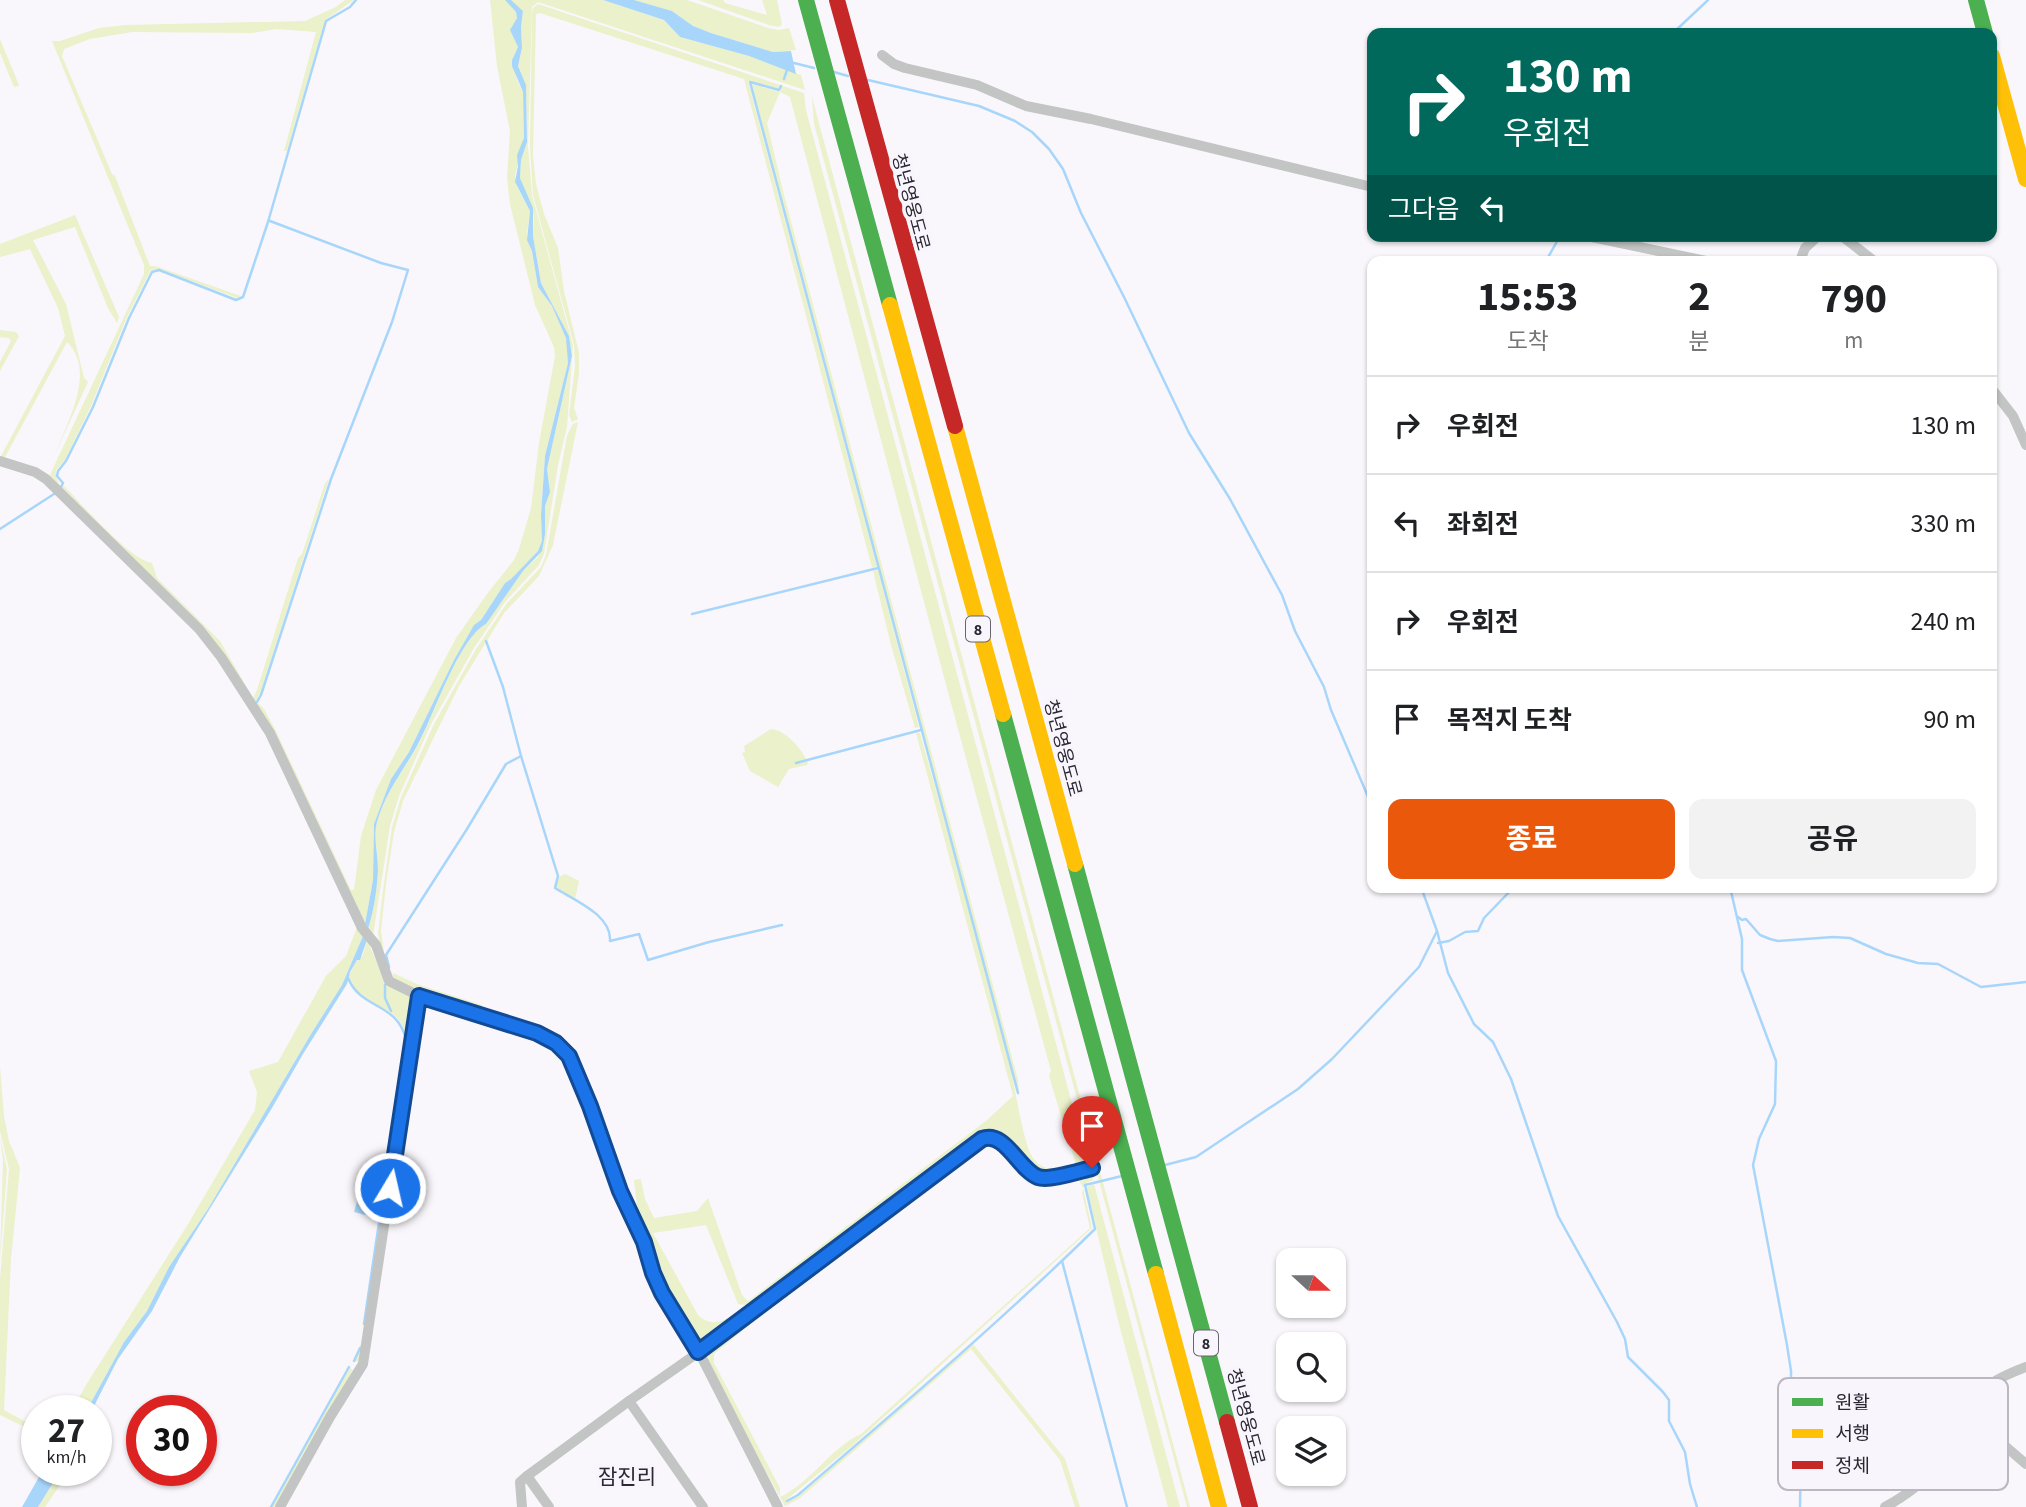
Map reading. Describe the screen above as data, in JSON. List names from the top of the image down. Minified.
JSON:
{"streets":{"main road":["청년영웅도로","8"]},"districts":["잠진리"],"legend":["원활","서행","정체"],"north":"right","page":{"turn":["130 m","우회전"],"then":"그다음","eta":["15:53","도착","2","분","790","m"],"list":[{"name":"우회전","value":"130 m"},{"name":"좌회전","value":"330 m"},{"name":"우회전","value":"240 m"},{"name":"목적지 도착","value":"90 m"}],"buttons":["종료","공유"],"speed":"27 km/h","limit":"30"}}
